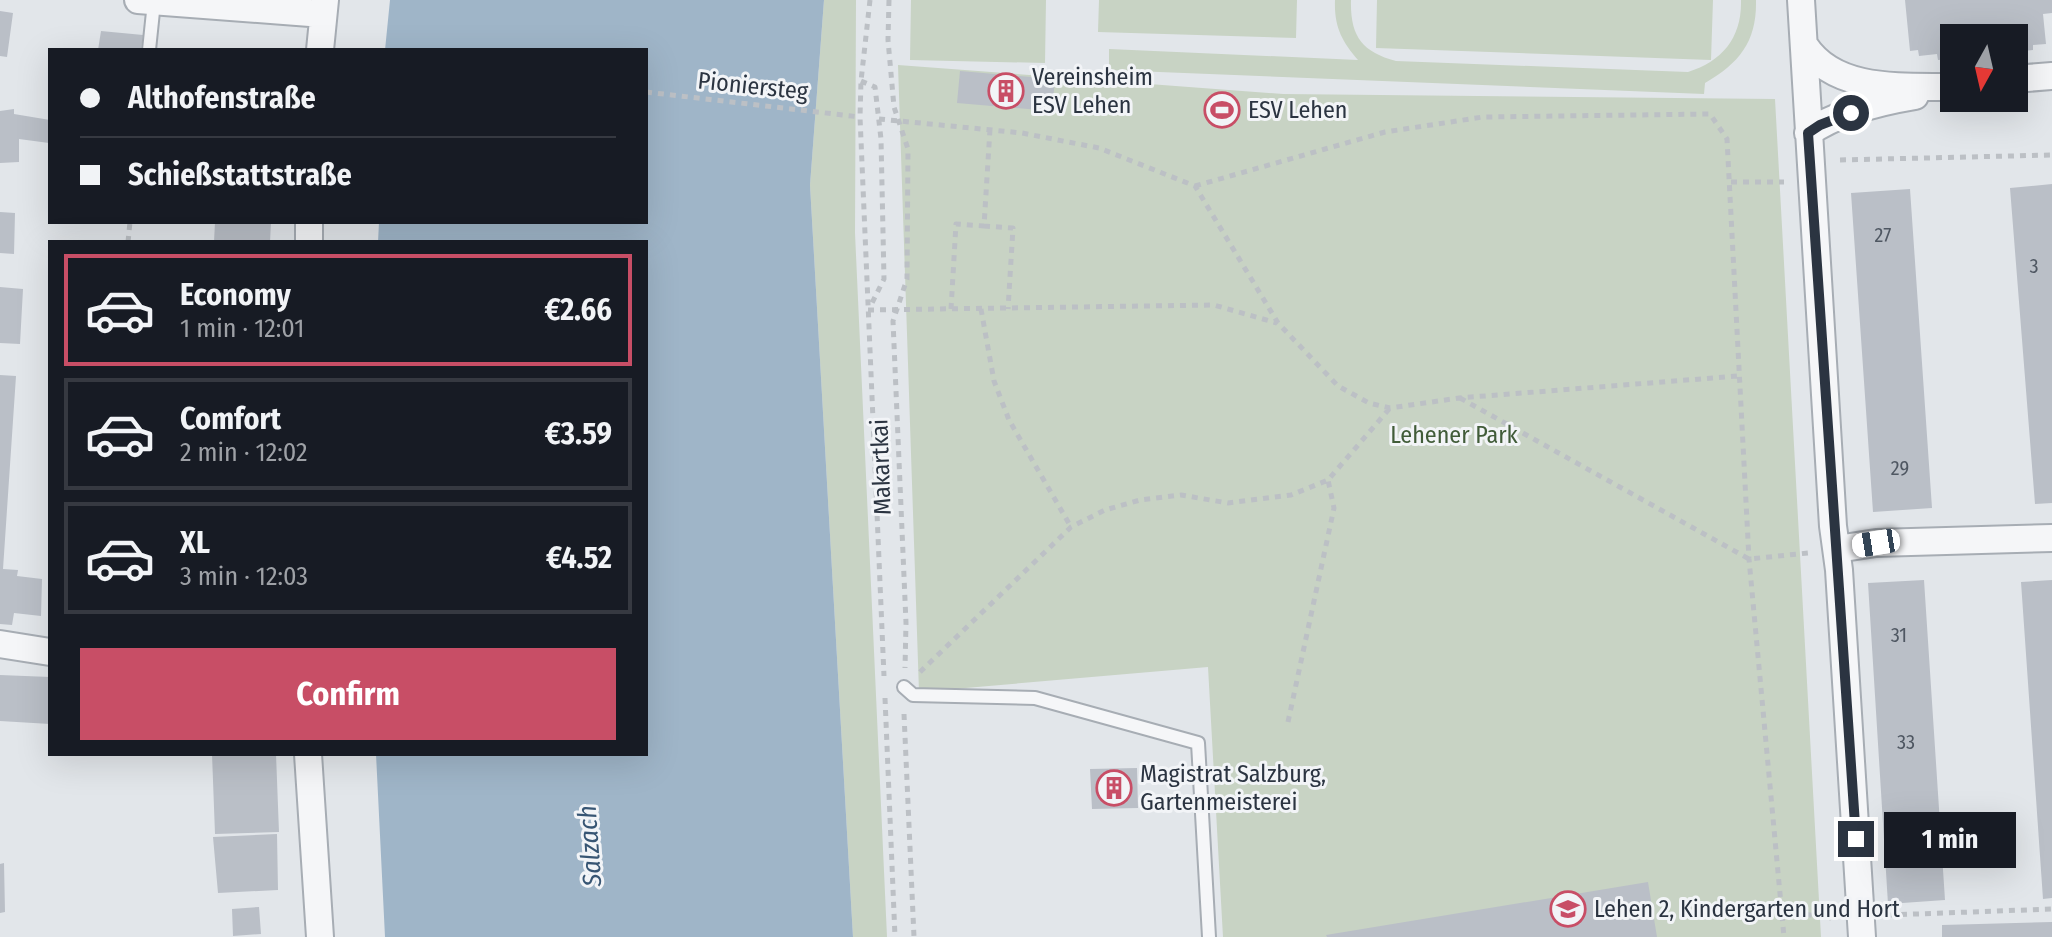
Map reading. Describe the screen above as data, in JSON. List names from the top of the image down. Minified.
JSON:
{"streets":{"path":["Pioniersteg","Makartkai"]},"crossings":[["Pioniersteg","Makartkai"]],"water":["Salzach"],"parks":["Lehener Park"],"places":{"building":["Vereinsheim ESV Lehen","Magistrat Salzburg, Gartenmeisterei"],"sports":["ESV Lehen"],"school or university":["Lehen 2, Kindergarten und Hort"]},"house_numbers":["27","3","29","31","33"],"north":"bottom","page":{"banner":["Althofenstraße","Schießstattstraße"],"list":[{"name":"Economy","note":"1 min · 12:01","value":"€2.66"},{"name":"Comfort","note":"2 min · 12:02","value":"€3.59"},{"name":"XL","note":"3 min · 12:03","value":"€4.52"}],"buttons":"Confirm","bubble":"1 min"}}
